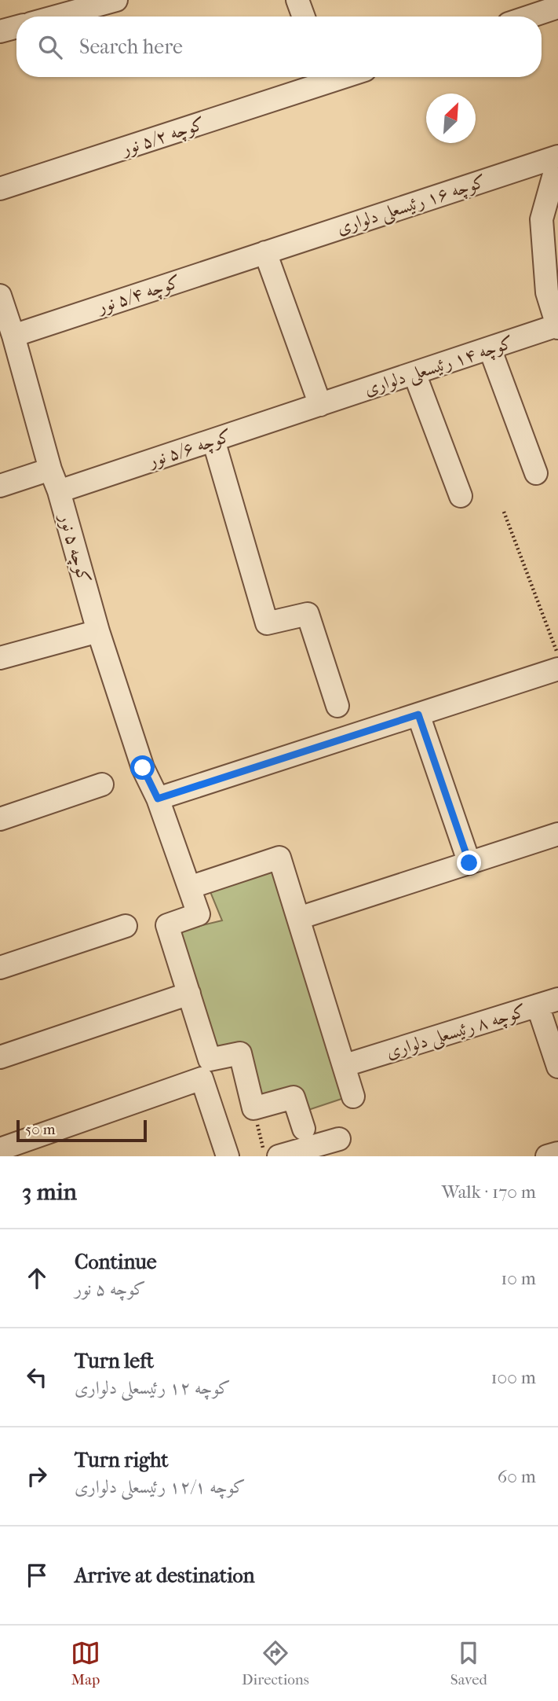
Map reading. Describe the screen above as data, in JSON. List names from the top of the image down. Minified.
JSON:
{"streets":{"street":["کوچه ۵/۲ نور","کوچه ۱۶ رئیسعلی دلواری","کوچه ۵/۴ نور","کوچه ۱۴ رئیسعلی دلواری","کوچه ۵/۶ نور","کوچه ۵ نور","کوچه ۸ رئیسعلی دلواری"]},"crossings":[["کوچه ۱۶ رئیسعلی دلواری","کوچه ۵/۴ نور"],["کوچه ۵/۴ نور","کوچه ۵ نور"],["کوچه ۱۴ رئیسعلی دلواری","کوچه ۵/۶ نور"],["کوچه ۵/۶ نور","کوچه ۵ نور"]],"scale_bar":"50 m","north":"top right","page":{"search":"Search here","scale":"50 m","heading":["3 min","Walk · 170 m"],"list":[["Continue","کوچه ۵ نور","10 m"],["Turn left","کوچه ۱۲ رئیسعلی دلواری","100 m"],["Turn right","کوچه ۱۲/۱ رئیسعلی دلواری","60 m"],"Arrive at destination"],"nav":["Map","Directions","Saved"]}}
